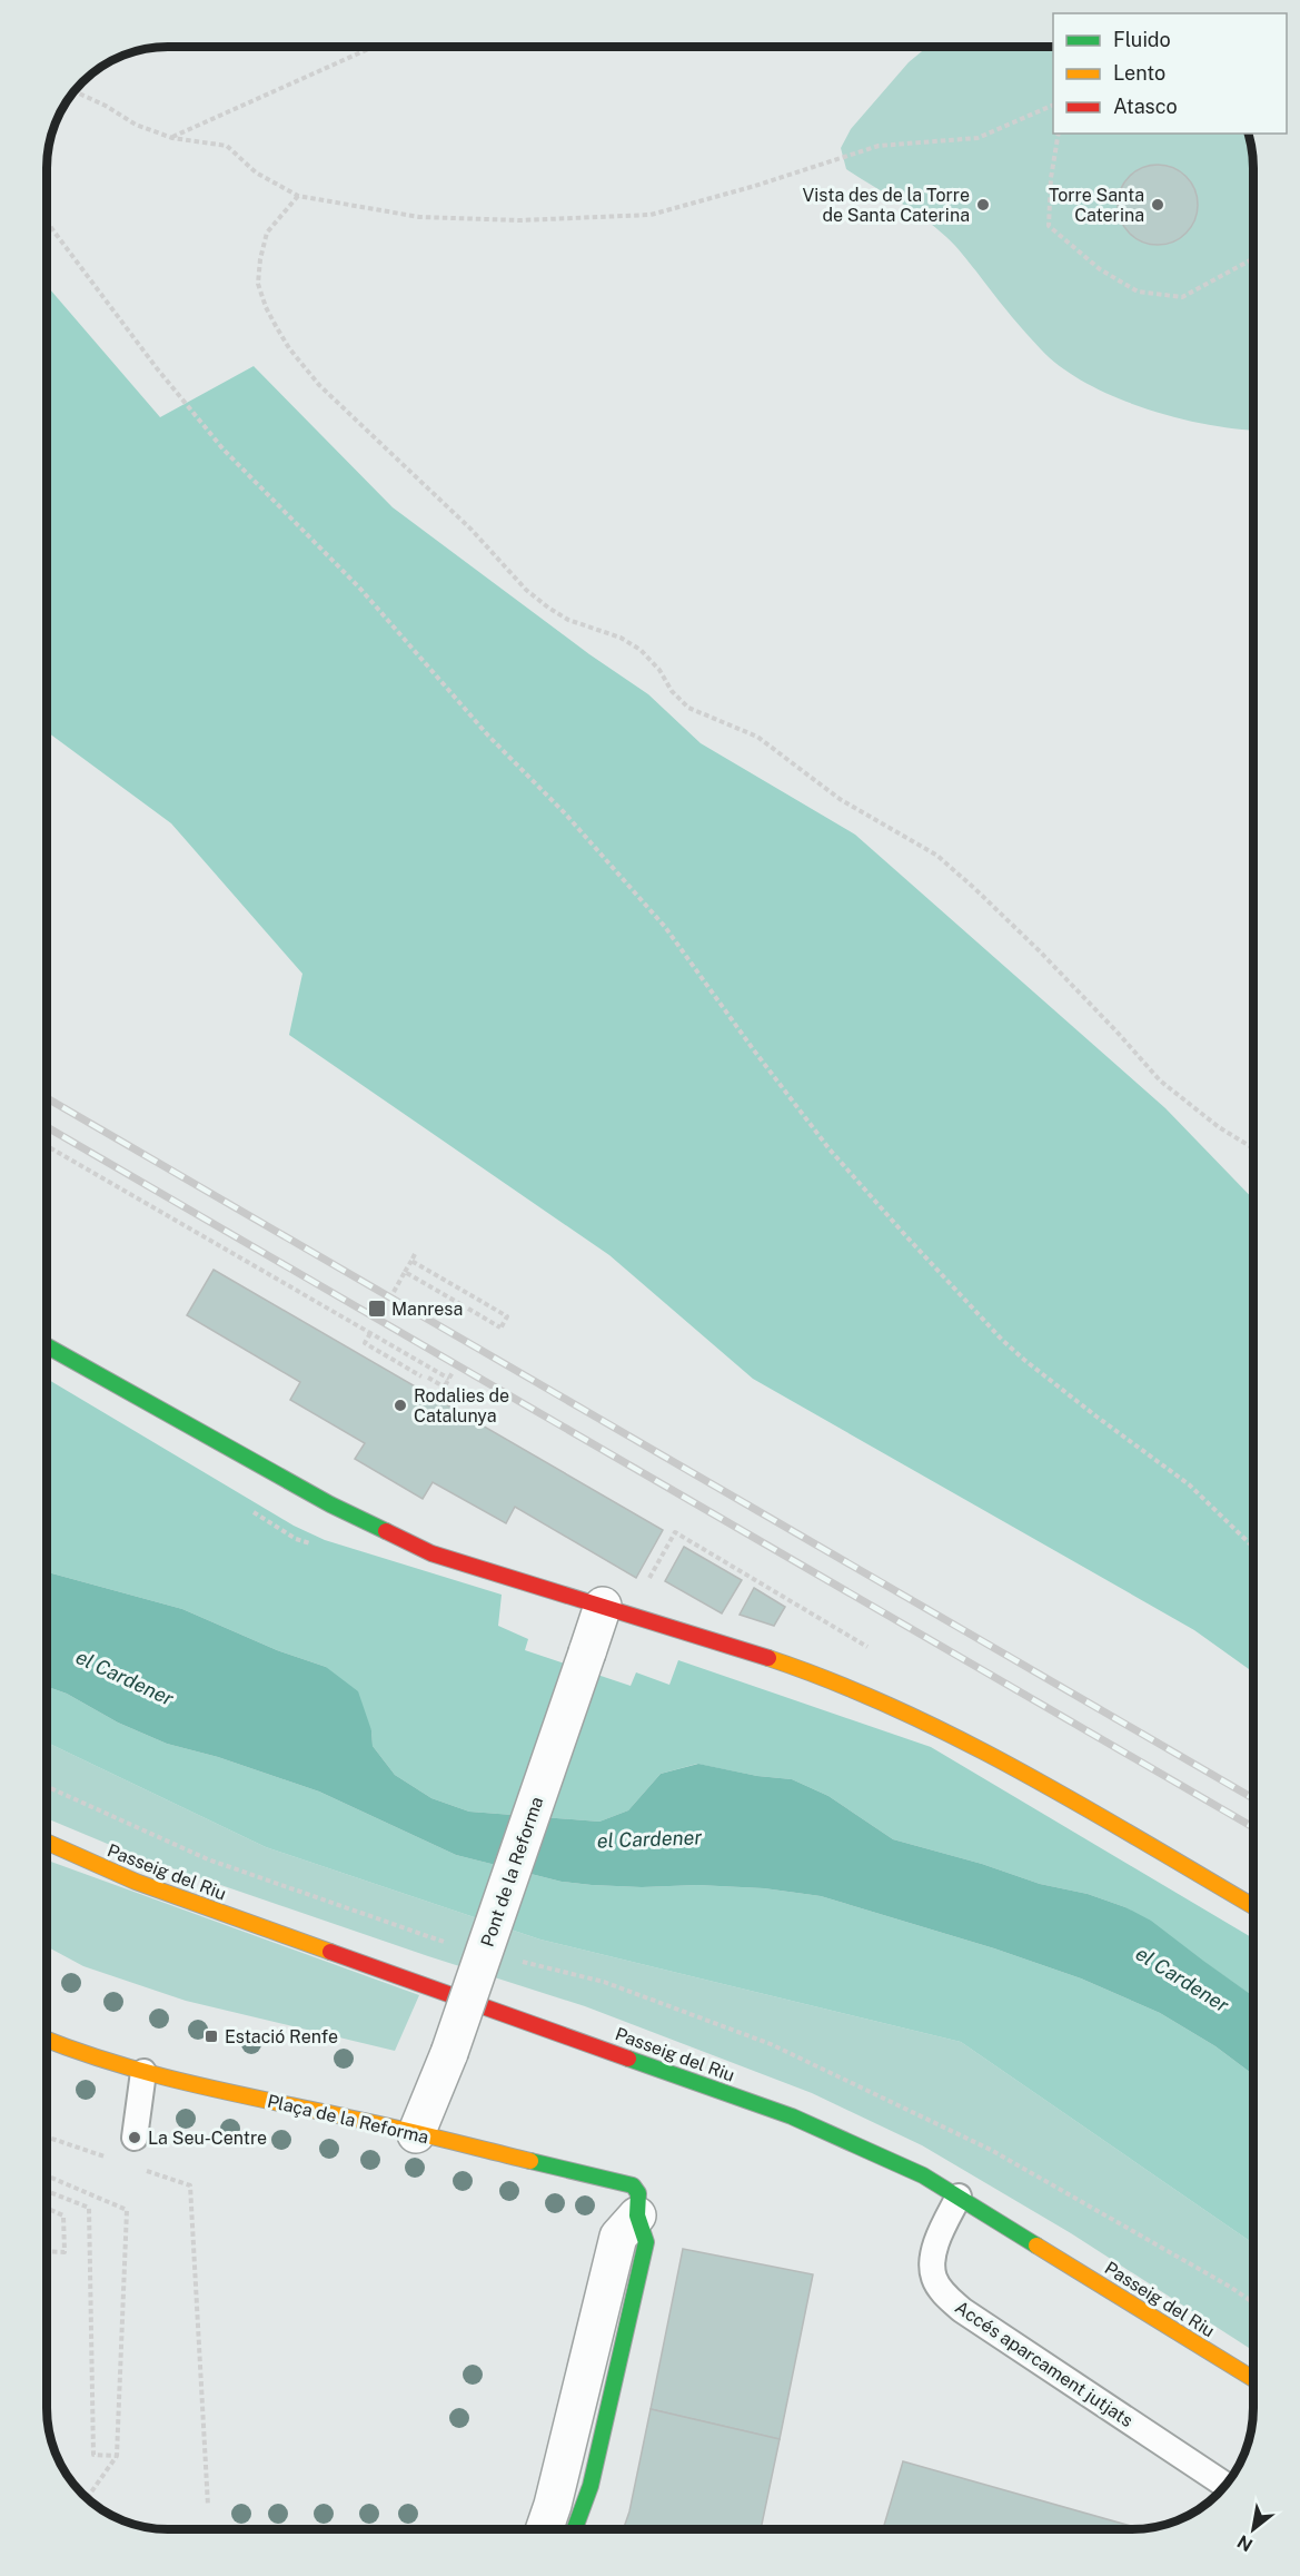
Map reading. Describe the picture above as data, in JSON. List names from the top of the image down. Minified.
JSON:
{"streets":{"street":["Passeig del Riu","Pont de la Reforma","Plaça de la Reforma"],"lane":["Accés aparcament jutjats"]},"crossings":[["Passeig del Riu","Accés aparcament jutjats"],["Pont de la Reforma","Plaça de la Reforma"]],"water":["el Cardener"],"places":{"other":["Vista des de la Torre de Santa Caterina","Torre Santa Caterina","Rodalies de Catalunya","La Seu-Centre"],"transit":["Manresa","Estació Renfe"]},"legend":["Fluido","Lento","Atasco"],"north":"bottom left"}
